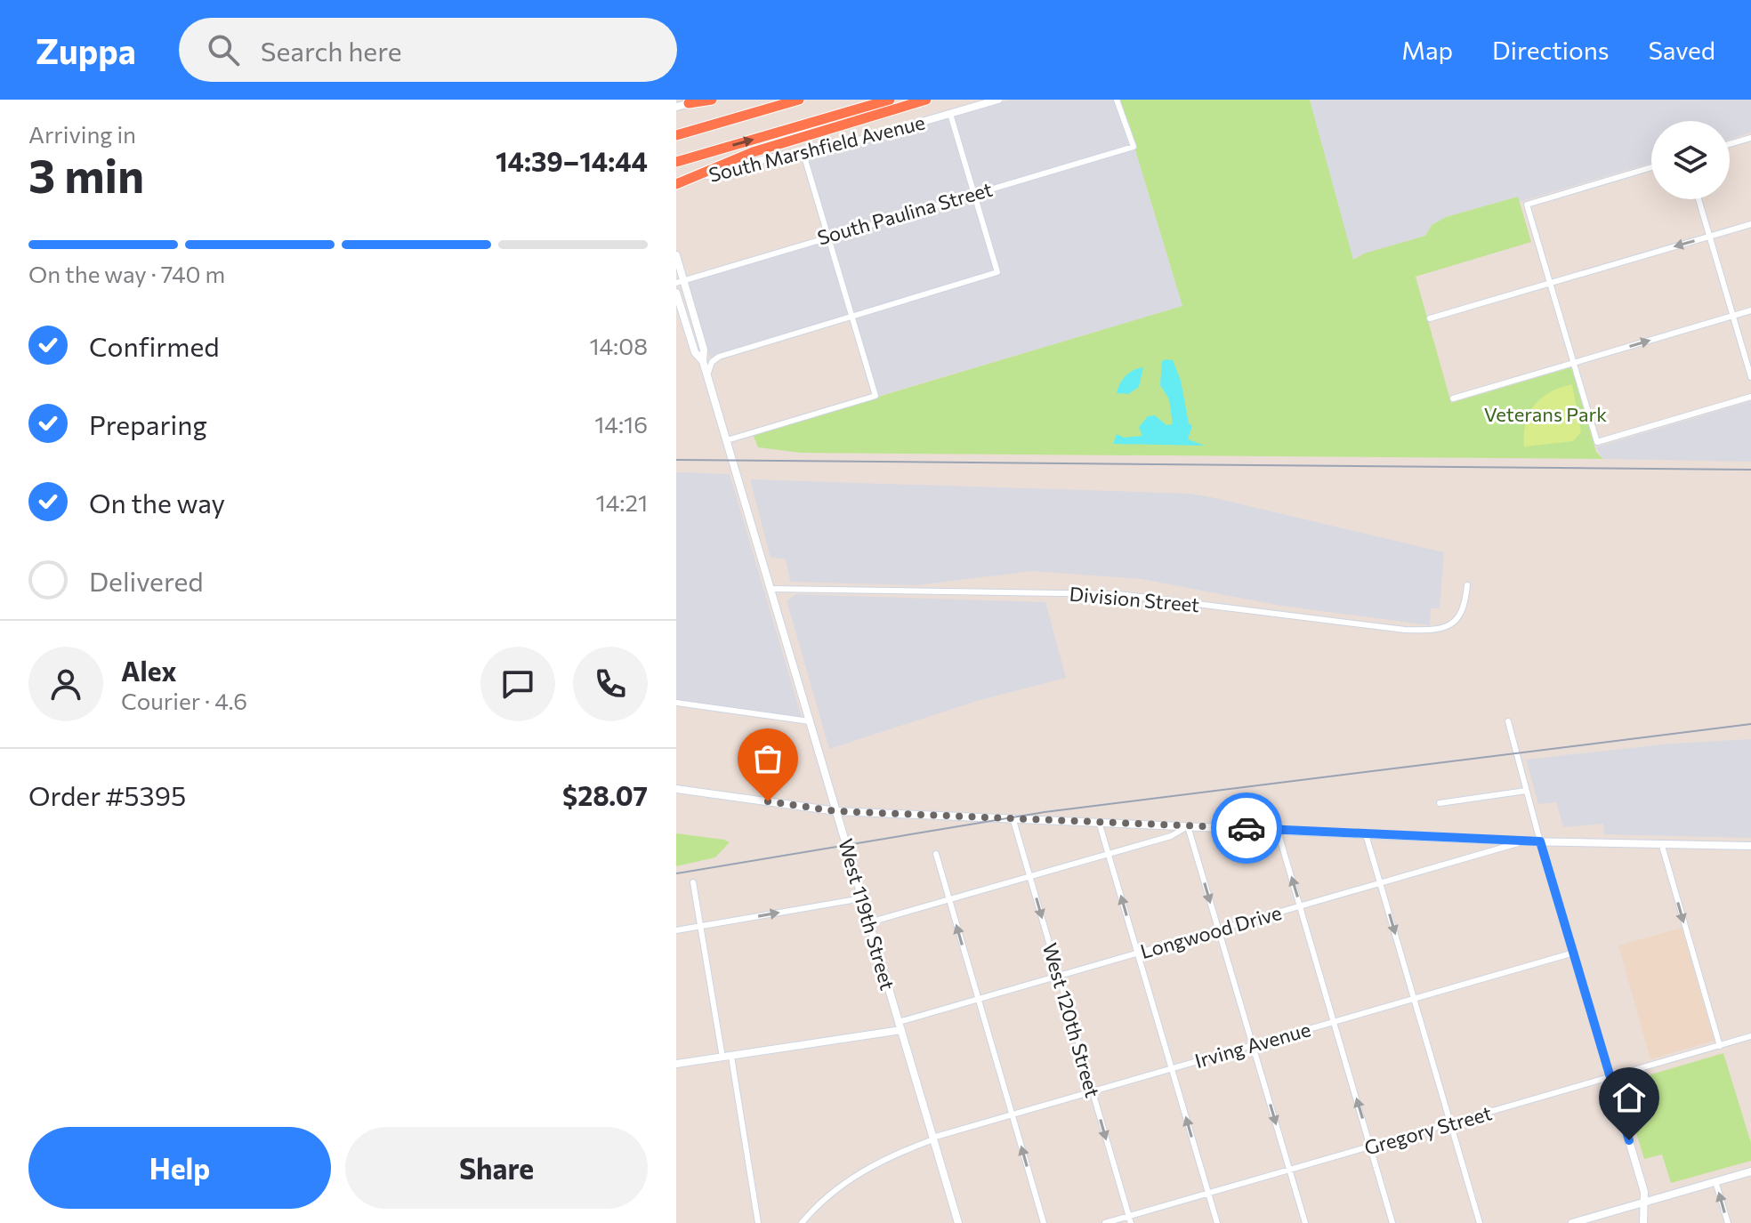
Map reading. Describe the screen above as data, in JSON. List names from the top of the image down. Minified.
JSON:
{"streets":{"street":["South Marshfield Avenue","South Paulina Street","Division Street","West 119th Street","Longwood Drive","West 120th Street","Irving Avenue","Gregory Street"]},"crossings":[["South Paulina Street","West 119th Street"],["Division Street","West 119th Street"],["West 119th Street","Longwood Drive"],["West 119th Street","Irving Avenue"],["Longwood Drive","West 120th Street"],["West 120th Street","Irving Avenue"],["West 120th Street","Gregory Street"]],"one_way":["West 120th Street"],"parks":["Veterans Park"],"page":{"header":"Zuppa","search":"Search here","nav":["Map","Directions","Saved"],"heading":["3 min","Arriving in","14:39–14:44"],"panel":["Alex","Courier · 4.6","Order #5395","$28.07"],"bar":"On the way · 740 m","list":[["Confirmed","14:08"],["Preparing","14:16"],["On the way","14:21"],"Delivered"],"buttons":["Help","Share"]}}
